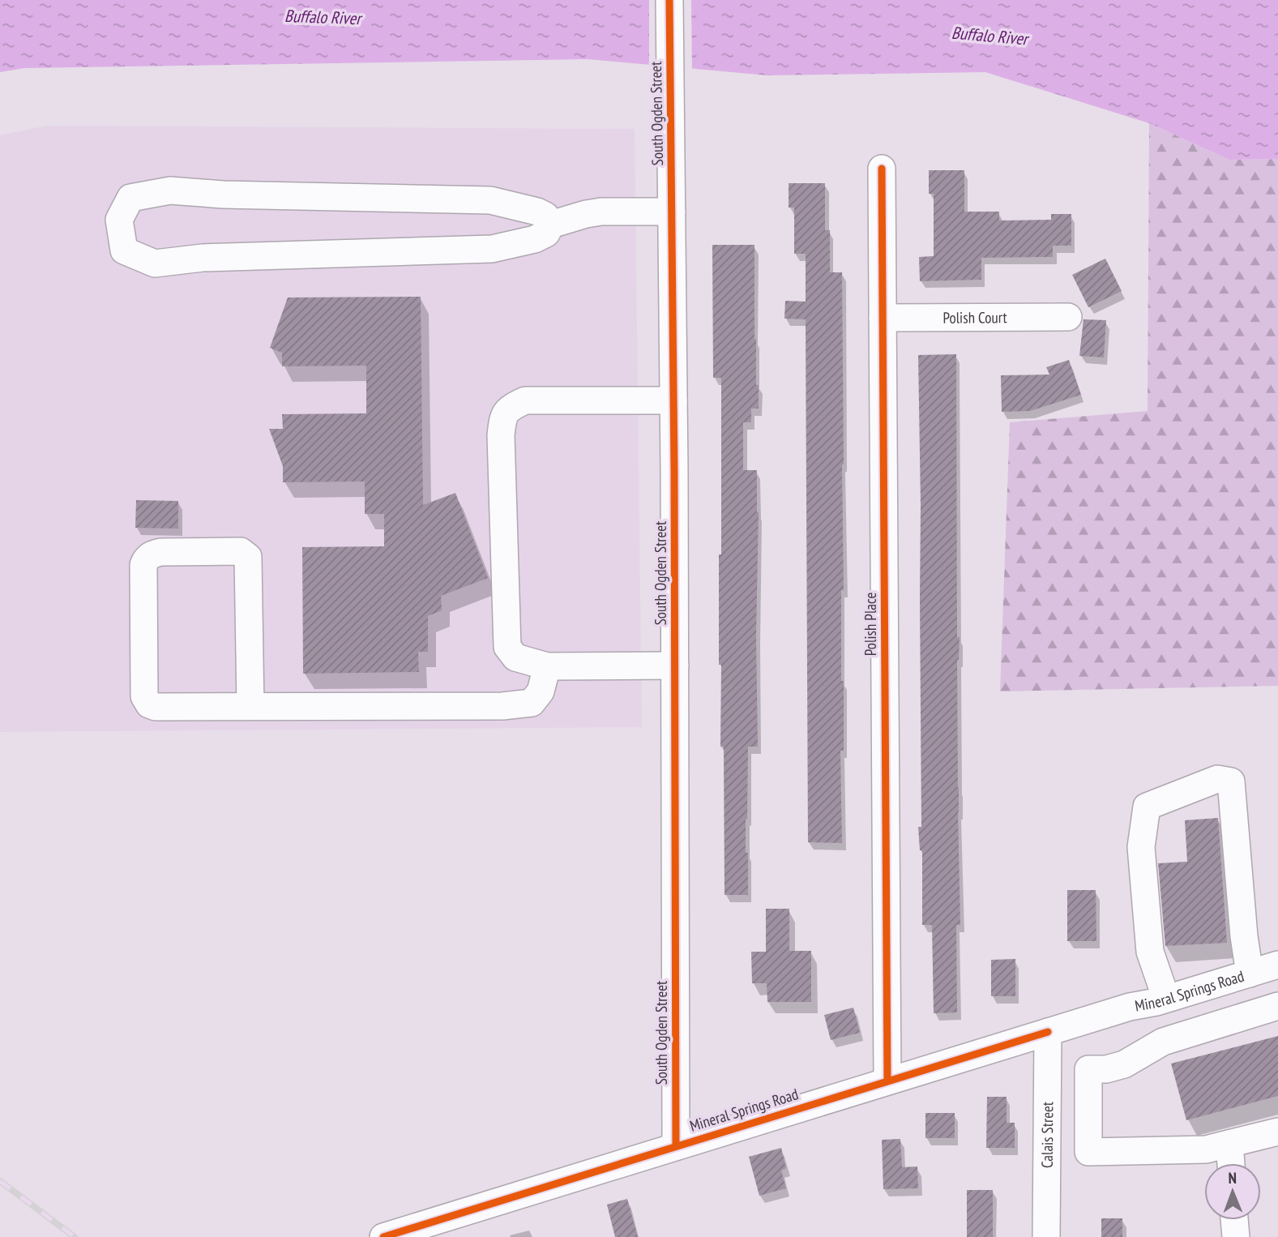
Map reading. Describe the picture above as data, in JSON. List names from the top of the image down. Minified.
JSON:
{"streets":{"street":["South Ogden Street","Polish Court","Polish Place","Mineral Springs Road","Calais Street"]},"crossings":[["South Ogden Street","Mineral Springs Road"],["Polish Court","Polish Place"],["Polish Place","Mineral Springs Road"],["Mineral Springs Road","Calais Street"]],"water":["Buffalo River"],"north":"top"}
